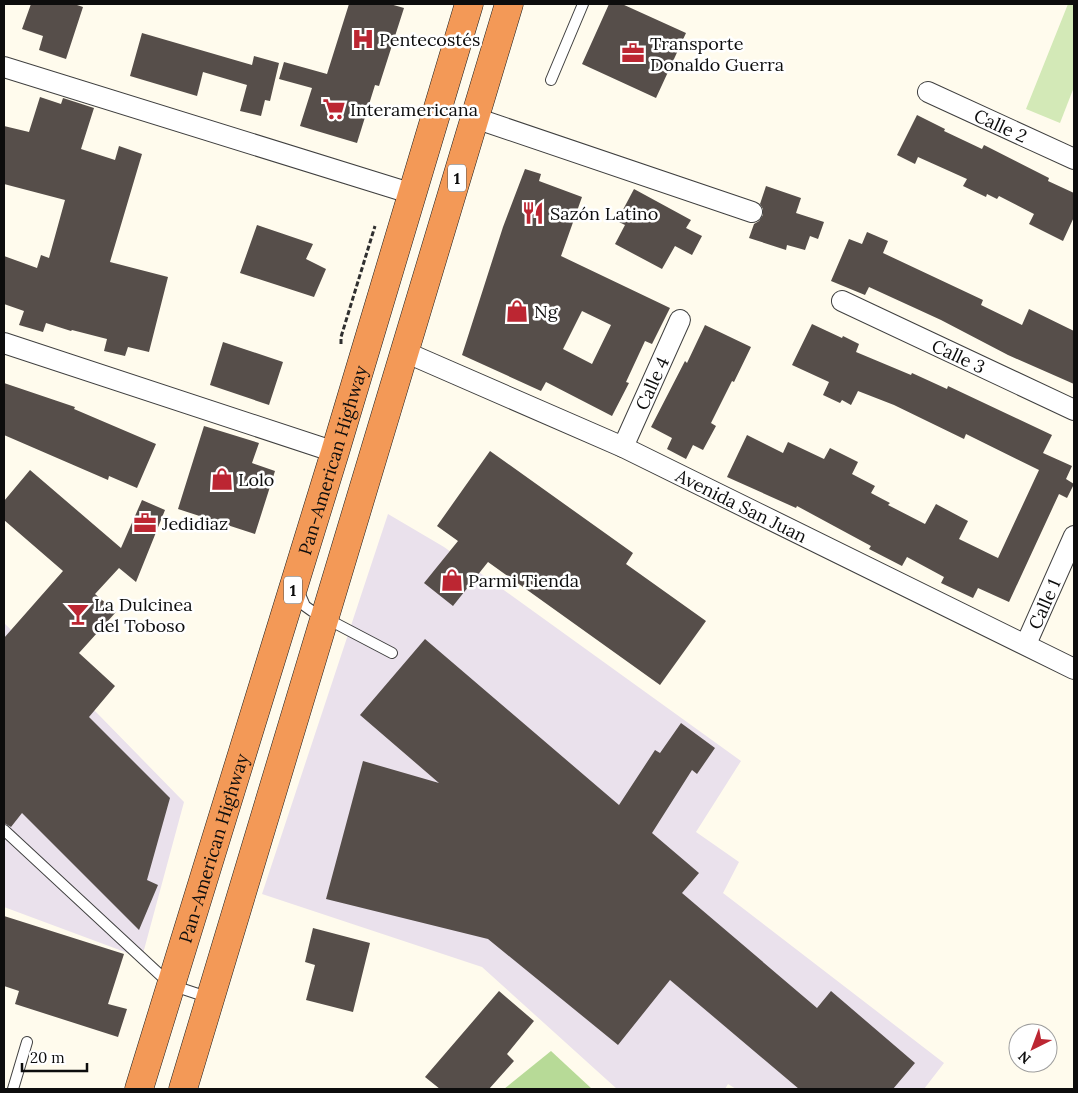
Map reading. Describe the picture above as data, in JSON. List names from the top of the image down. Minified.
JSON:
{"streets":{"highway":["1","Pan-American Highway"],"street":["Calle 2","Calle 3","Calle 4","Avenida San Juan","Calle 1"]},"crossings":[["1","Avenida San Juan"],["Calle 4","Avenida San Juan"],["Avenida San Juan","Calle 1"]],"places":{"hospital":["Pentecostés"],"office":["Transporte Donaldo Guerra","Jedidiaz"],"supermarket":["Interamericana"],"restaurant":["Sazón Latino"],"shop":["Ng","Lolo","Parmi Tienda"],"bar":["La Dulcinea del Toboso"]},"scale_bar":"20 m","north":"bottom left"}
